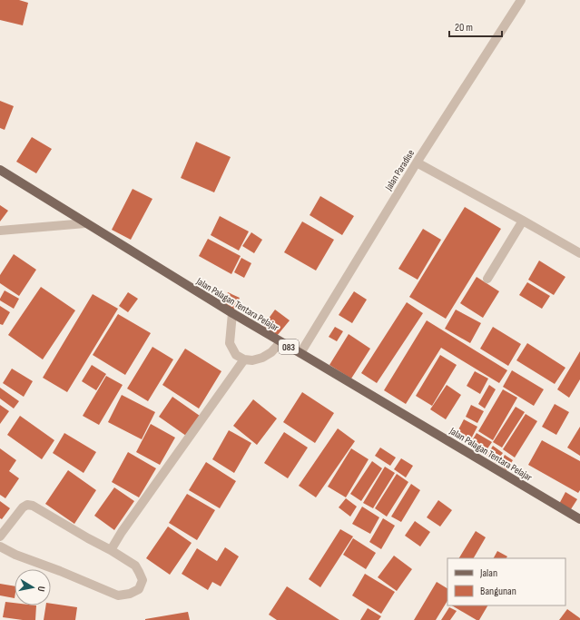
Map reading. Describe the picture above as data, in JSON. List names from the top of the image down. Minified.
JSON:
{"streets":{"main road":["Jalan Palagan Tentara Pelajar","083"],"street":["Jalan Paradise"]},"crossings":[["Jalan Paradise","Jalan Palagan Tentara Pelajar"]],"legend":["Jalan","Bangunan"],"scale_bar":"20 m","north":"right"}
